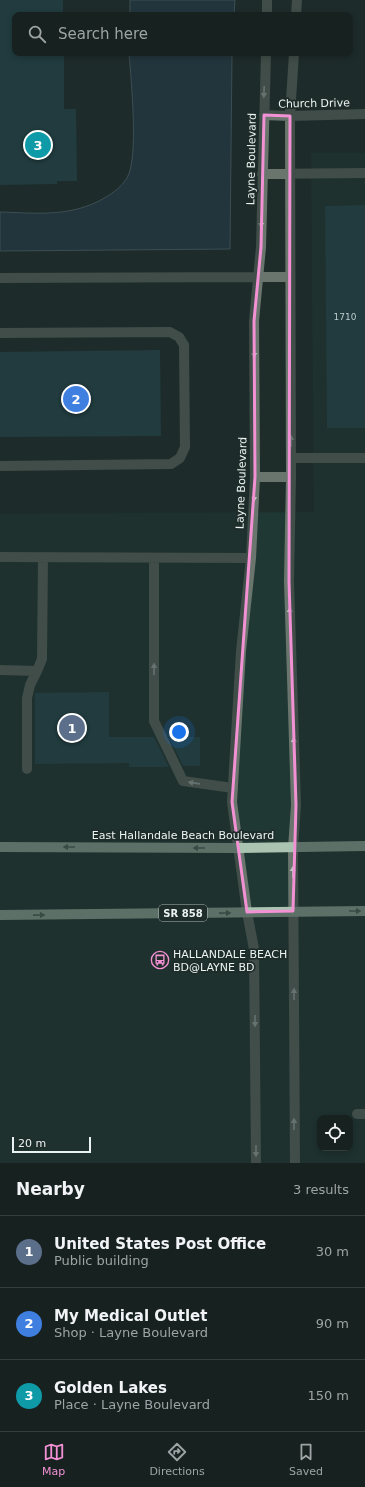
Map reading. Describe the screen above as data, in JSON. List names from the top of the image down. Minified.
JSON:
{"streets":{"main road":["East Hallandale Beach Boulevard","SR 858"],"street":["Church Drive","Layne Boulevard"]},"crossings":[["Church Drive","Layne Boulevard"],["Layne Boulevard","East Hallandale Beach Boulevard"],["Layne Boulevard","SR 858"]],"places":{"bus stop":["HALLANDALE BEACH BD@LAYNE BD"]},"house_numbers":["1710"],"scale_bar":"20 m","page":{"search":"Search here","pins":["3","2","1"],"scale":"20 m","heading":["Nearby","3 results"],"list":[{"mark":"1","name":"United States Post Office","note":"Public building","value":"30 m"},{"mark":"2","name":"My Medical Outlet","note":"Shop · Layne Boulevard","value":"90 m"},{"mark":"3","name":"Golden Lakes","note":"Place · Layne Boulevard","value":"150 m"}],"nav":["Map","Directions","Saved"]}}
